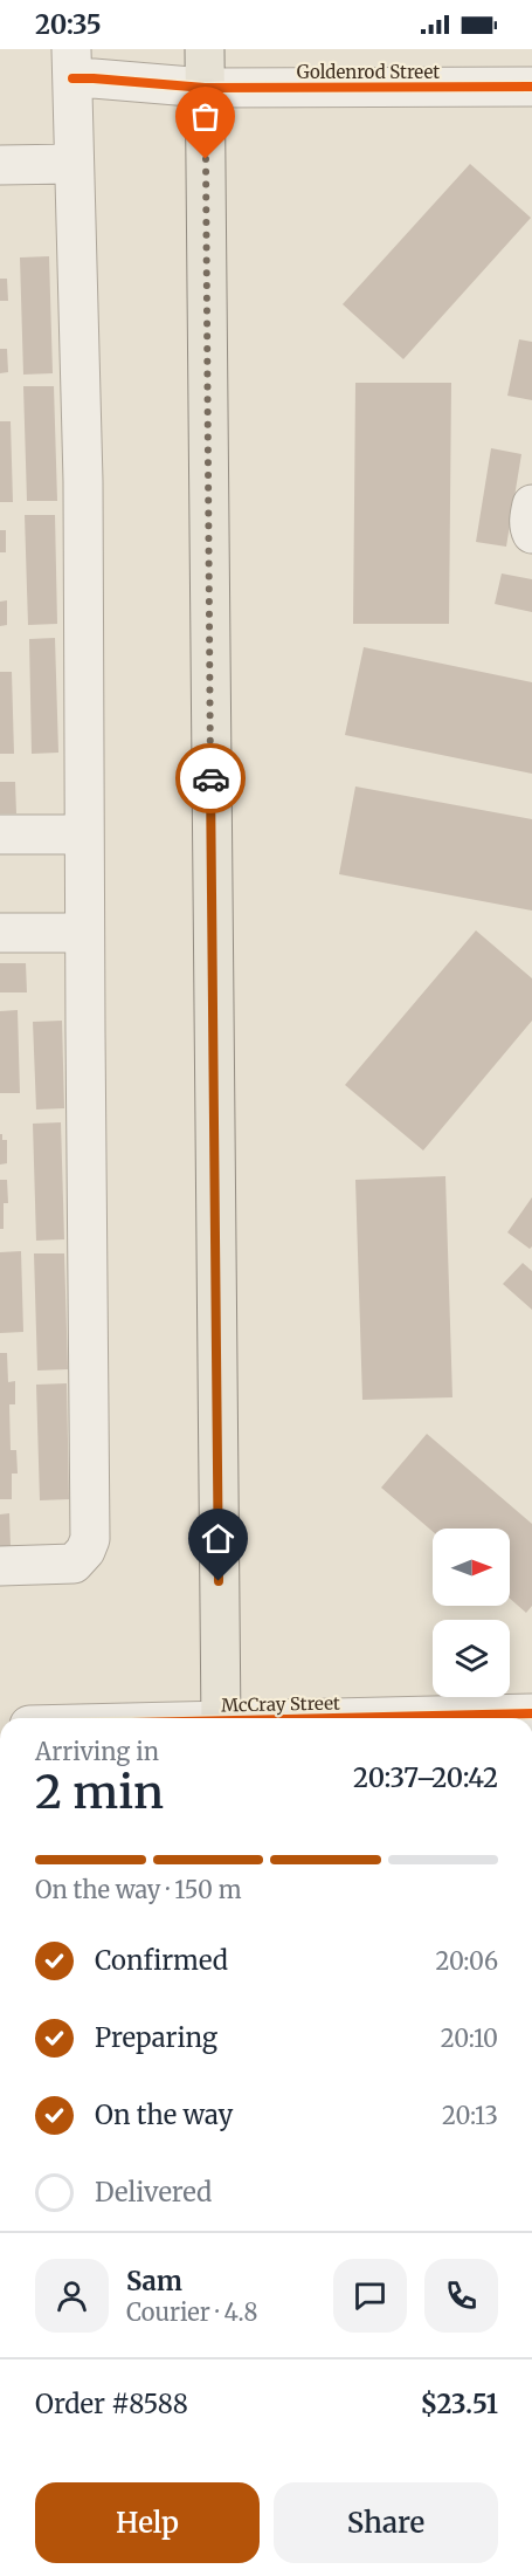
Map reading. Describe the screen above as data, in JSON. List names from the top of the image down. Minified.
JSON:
{"streets":{"street":["Goldenrod Street","McCray Street"]},"north":"right","page":{"status":"20:35","heading":["2 min","Arriving in","20:37–20:42"],"panel":["Sam","Courier · 4.8","Order #8588","$23.51"],"bar":"On the way · 150 m","list":[["Confirmed","20:06"],["Preparing","20:10"],["On the way","20:13"],"Delivered"],"buttons":["Help","Share"]}}
